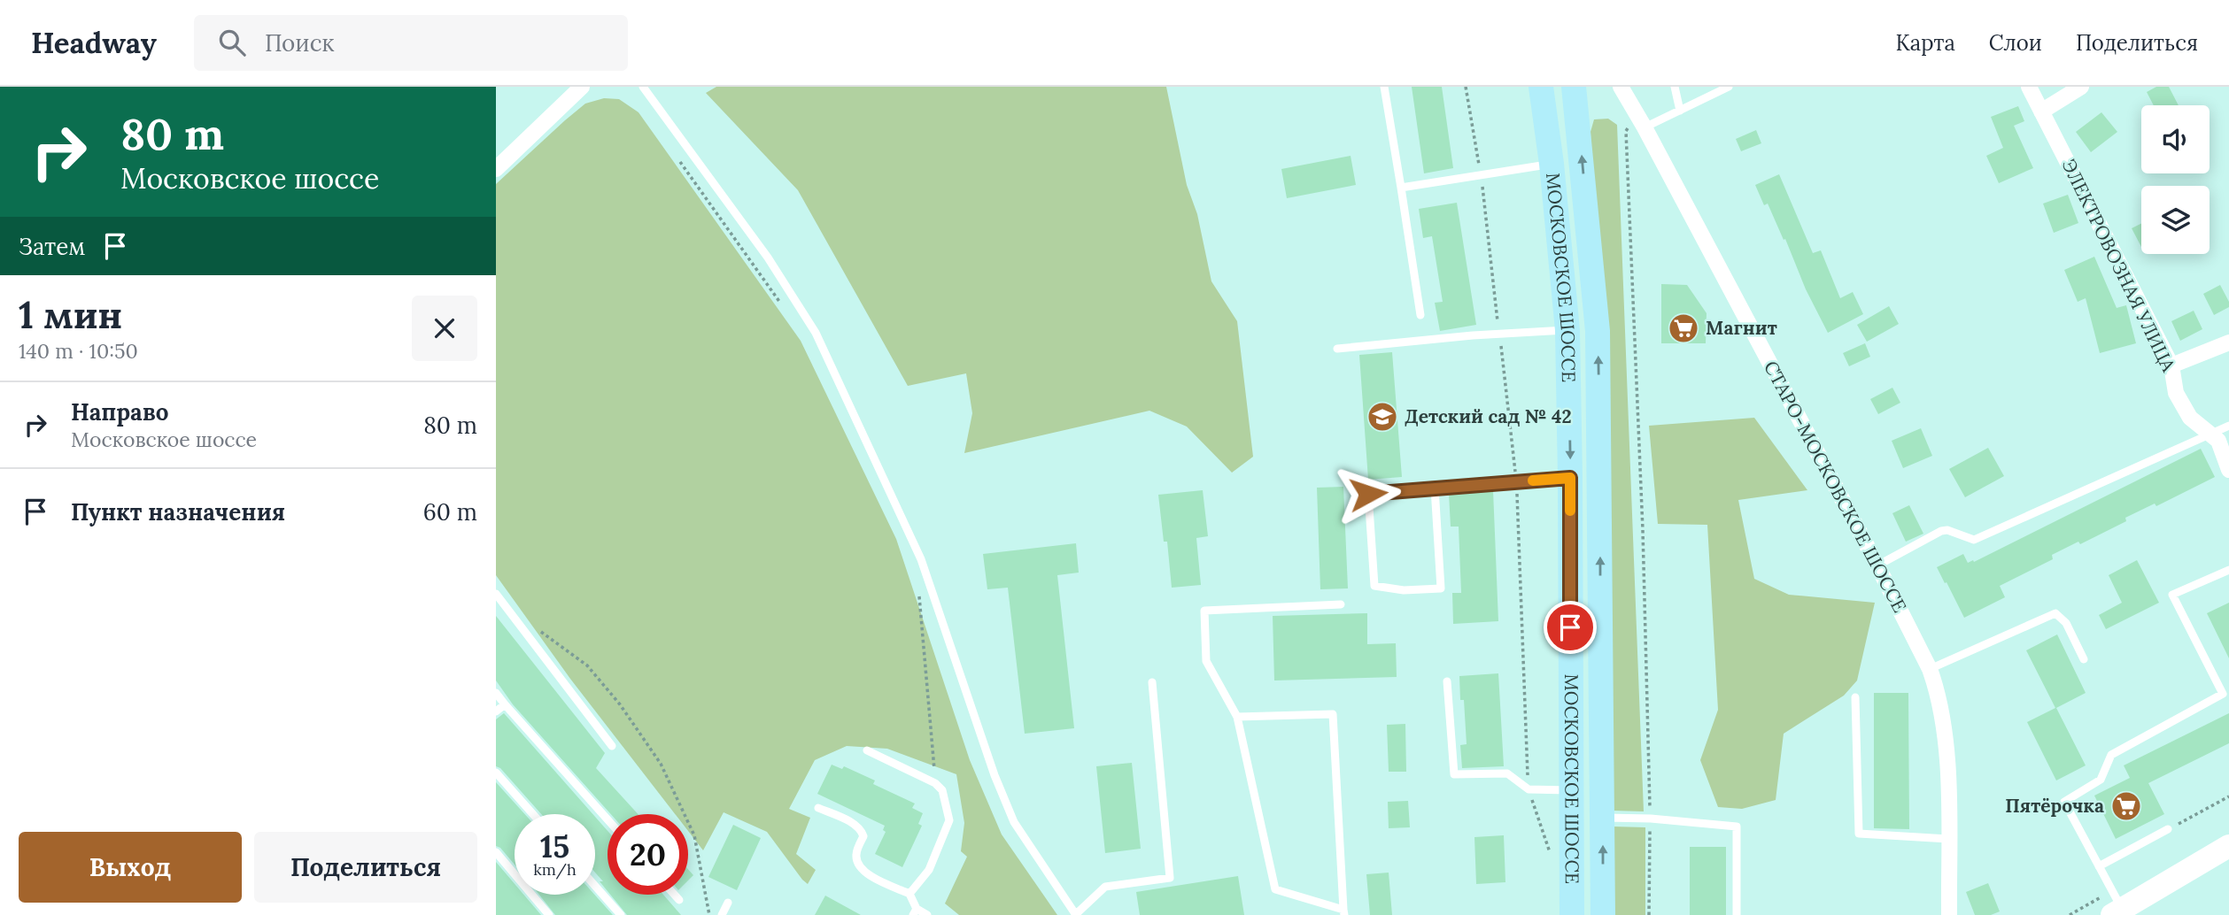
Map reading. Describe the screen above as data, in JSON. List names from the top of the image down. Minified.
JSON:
{"streets":{"main road":["МОСКОВСКОЕ ШОССЕ"],"street":["ЭЛЕКТРОВОЗНАЯ УЛИЦА","СТАРО-МОСКОВСКОЕ ШОССЕ"]},"places":{"supermarket":["Магнит","Пятёрочка"],"school or university":["Детский сад № 42"]},"page":{"header":"Headway","search":"Поиск","nav":["Карта","Слои","Поделиться"],"turn":["80 m","Московское шоссе"],"then":"Затем","heading":["1 мин","140 m · 10:50"],"list":[{"name":"Направо","note":"Московское шоссе","value":"80 m"},{"name":"Пункт назначения","value":"60 m"}],"speed":"15 km/h","limit":"20","buttons":["Выход","Поделиться"]}}
